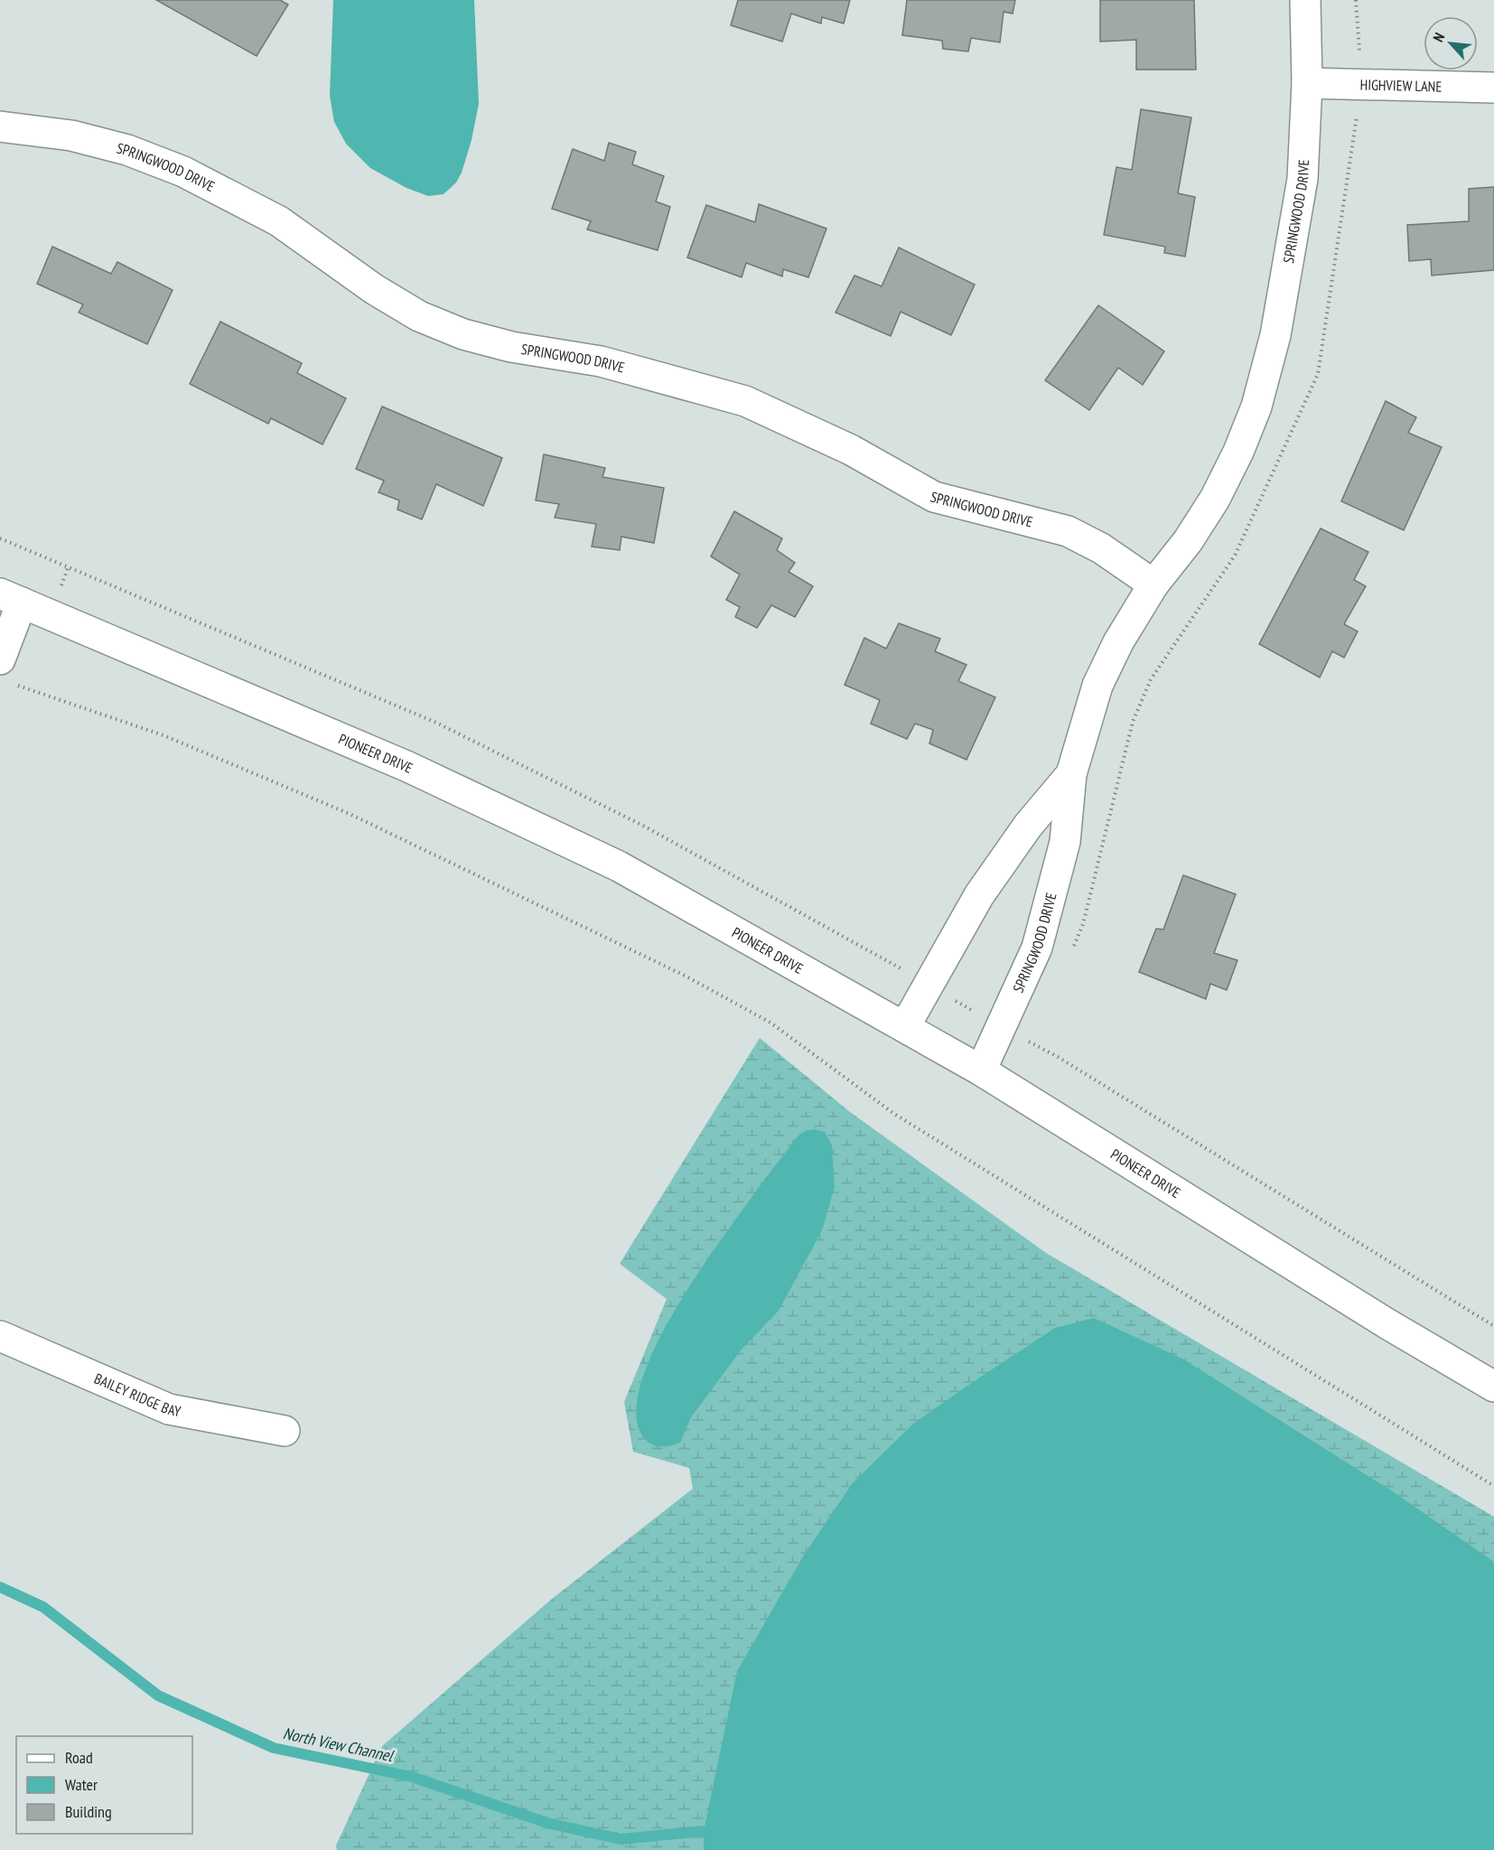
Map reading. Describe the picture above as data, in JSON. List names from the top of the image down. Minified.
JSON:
{"streets":{"street":["HIGHVIEW LANE","SPRINGWOOD DRIVE","PIONEER DRIVE","BAILEY RIDGE BAY"]},"crossings":[["HIGHVIEW LANE","SPRINGWOOD DRIVE"],["SPRINGWOOD DRIVE","PIONEER DRIVE"]],"water":["North View Channel"],"legend":["Road","Water","Building"],"north":"top left"}
